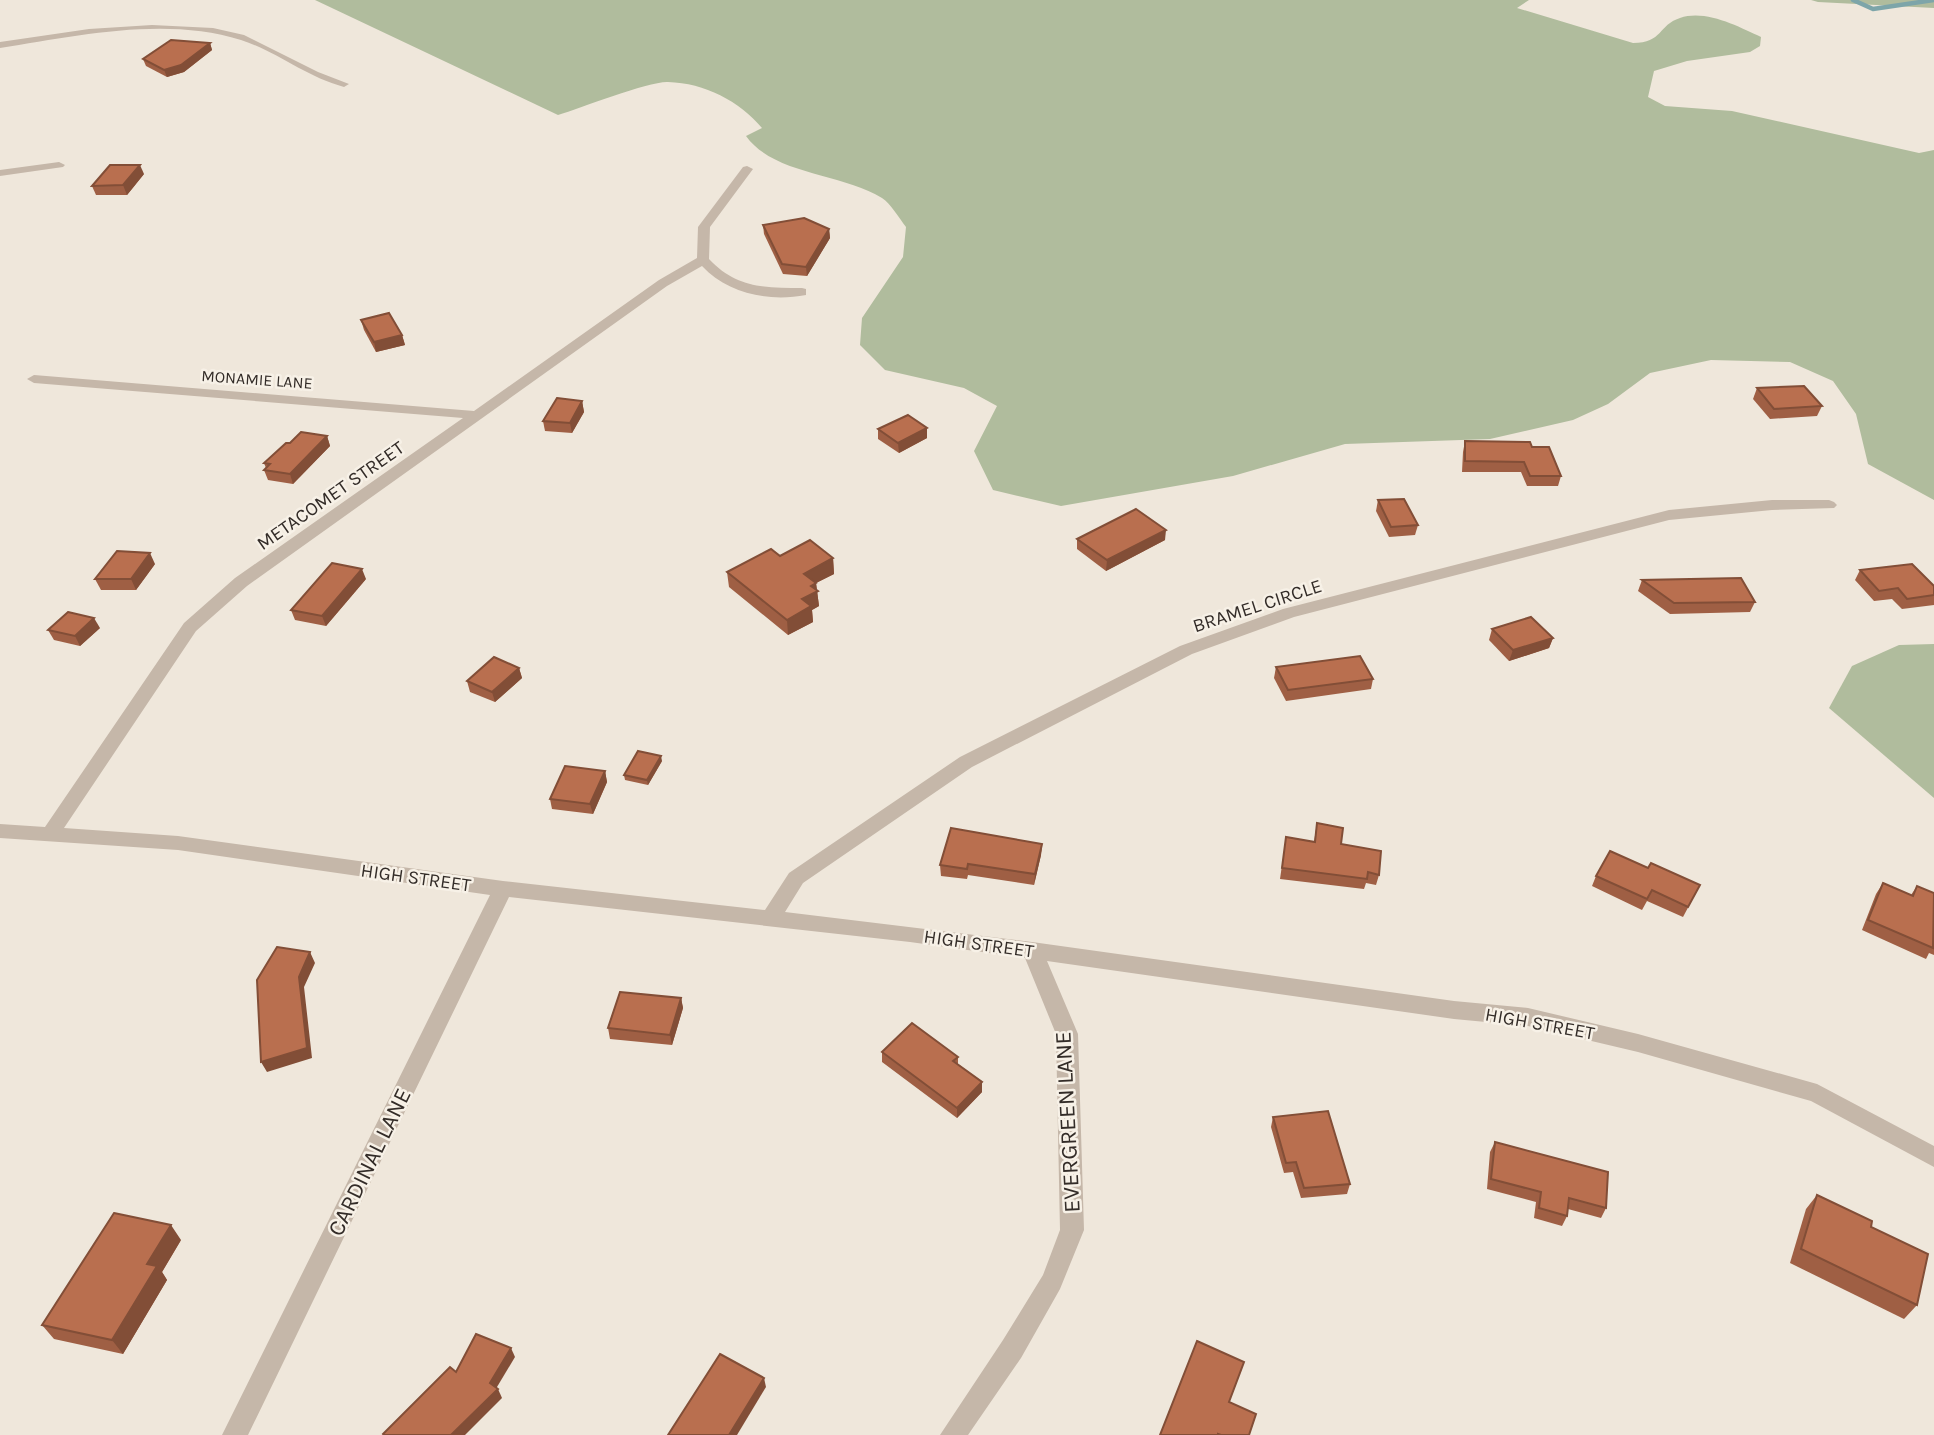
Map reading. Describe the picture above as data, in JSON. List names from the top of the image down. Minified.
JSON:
{"streets":{"street":["MONAMIE LANE","METACOMET STREET","BRAMEL CIRCLE","HIGH STREET","EVERGREEN LANE","CARDINAL LANE"]},"crossings":[["MONAMIE LANE","METACOMET STREET"],["METACOMET STREET","HIGH STREET"],["BRAMEL CIRCLE","HIGH STREET"],["HIGH STREET","EVERGREEN LANE"],["HIGH STREET","CARDINAL LANE"]]}
